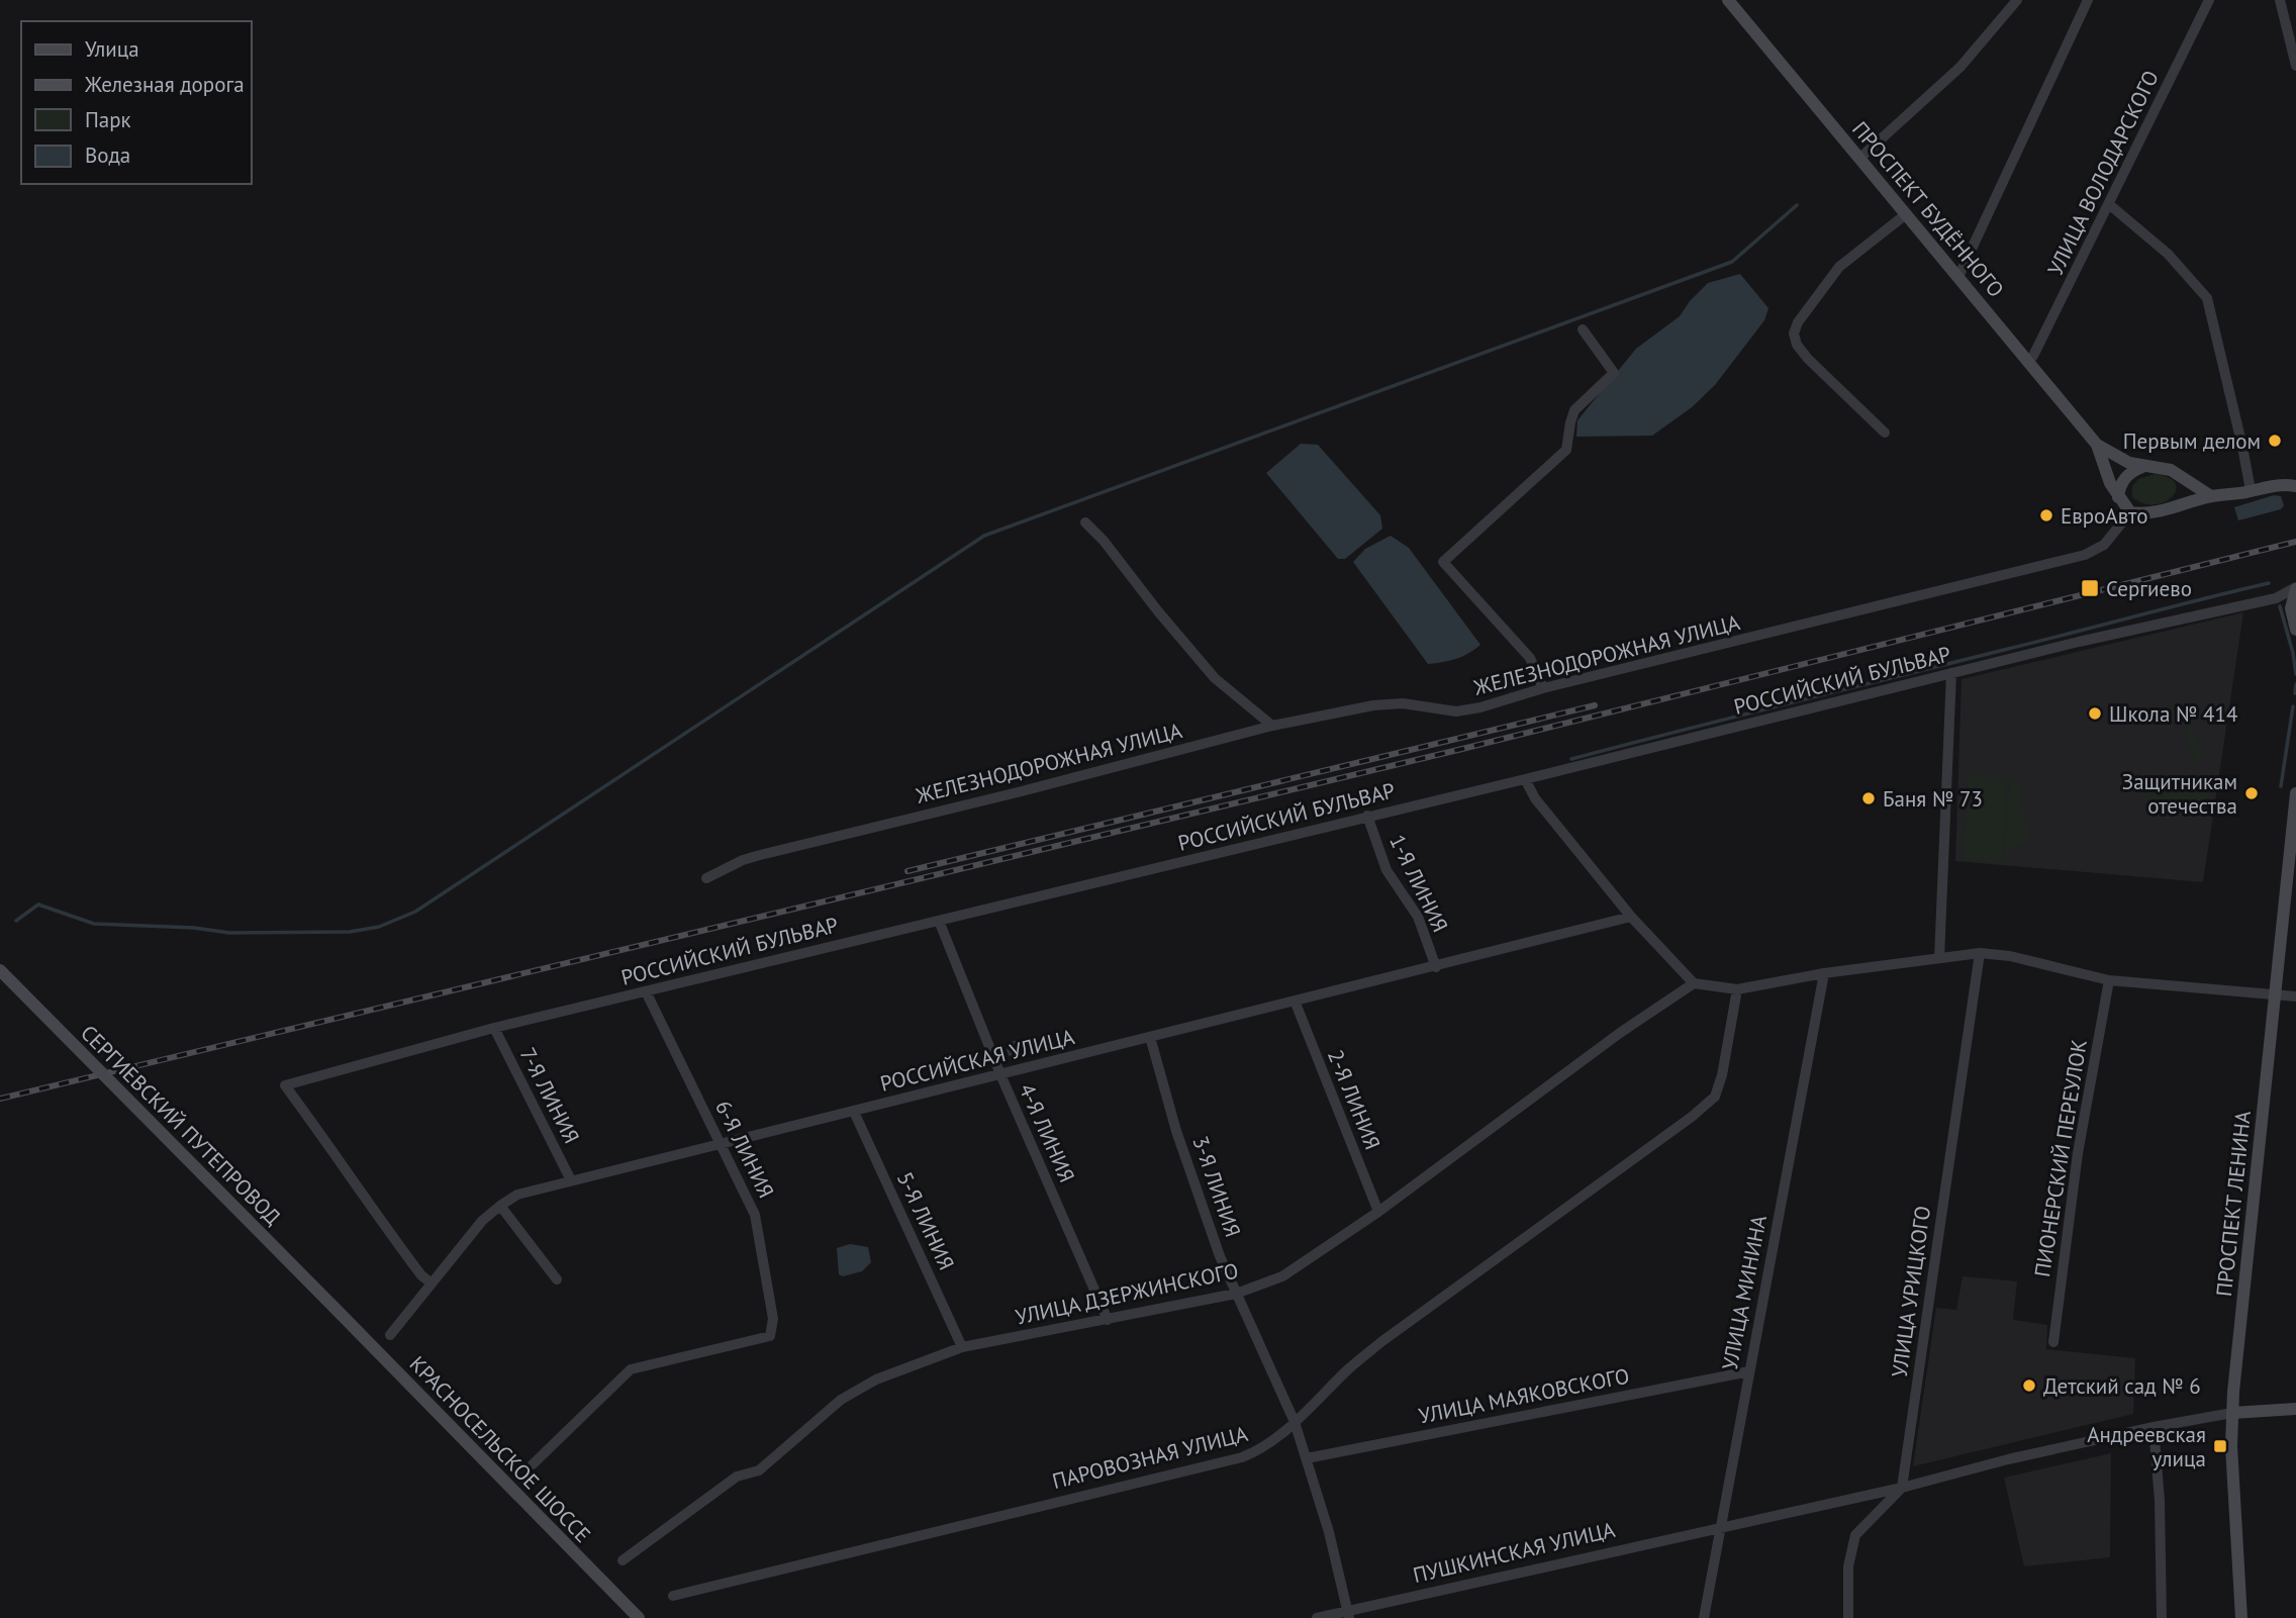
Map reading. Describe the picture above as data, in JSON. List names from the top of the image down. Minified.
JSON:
{"streets":{"street":["УЛИЦА ВОЛОДАРСКОГО","ПРОСПЕКТ БУДЁННОГО","ЖЕЛЕЗНОДОРОЖНАЯ УЛИЦА","РОССИЙСКИЙ БУЛЬВАР","1-Я ЛИНИЯ","РОССИЙСКАЯ УЛИЦА","7-Я ЛИНИЯ","2-Я ЛИНИЯ","СЕРГИЕВСКИЙ ПУТЕПРОВОД","4-Я ЛИНИЯ","6-Я ЛИНИЯ","ПИОНЕРСКИЙ ПЕРЕУЛОК","3-Я ЛИНИЯ","ПРОСПЕКТ ЛЕНИНА","5-Я ЛИНИЯ","УЛИЦА УРИЦКОГО","УЛИЦА МИНИНА","УЛИЦА ДЗЕРЖИНСКОГО","УЛИЦА МАЯКОВСКОГО","КРАСНОСЕЛЬСКОЕ ШОССЕ","ПАРОВОЗНАЯ УЛИЦА","ПУШКИНСКАЯ УЛИЦА"]},"crossings":[["УЛИЦА ВОЛОДАРСКОГО","ПРОСПЕКТ БУДЁННОГО"],["ПРОСПЕКТ БУДЁННОГО","ЖЕЛЕЗНОДОРОЖНАЯ УЛИЦА"],["РОССИЙСКИЙ БУЛЬВАР","1-Я ЛИНИЯ"],["РОССИЙСКИЙ БУЛЬВАР","РОССИЙСКАЯ УЛИЦА"],["РОССИЙСКИЙ БУЛЬВАР","7-Я ЛИНИЯ"],["РОССИЙСКИЙ БУЛЬВАР","4-Я ЛИНИЯ"],["РОССИЙСКИЙ БУЛЬВАР","6-Я ЛИНИЯ"],["1-Я ЛИНИЯ","РОССИЙСКАЯ УЛИЦА"],["РОССИЙСКАЯ УЛИЦА","7-Я ЛИНИЯ"],["РОССИЙСКАЯ УЛИЦА","2-Я ЛИНИЯ"],["РОССИЙСКАЯ УЛИЦА","4-Я ЛИНИЯ"],["РОССИЙСКАЯ УЛИЦА","6-Я ЛИНИЯ"],["РОССИЙСКАЯ УЛИЦА","3-Я ЛИНИЯ"],["РОССИЙСКАЯ УЛИЦА","5-Я ЛИНИЯ"],["2-Я ЛИНИЯ","УЛИЦА ДЗЕРЖИНСКОГО"],["СЕРГИЕВСКИЙ ПУТЕПРОВОД","КРАСНОСЕЛЬСКОЕ ШОССЕ"],["4-Я ЛИНИЯ","УЛИЦА ДЗЕРЖИНСКОГО"],["3-Я ЛИНИЯ","УЛИЦА ДЗЕРЖИНСКОГО"],["3-Я ЛИНИЯ","УЛИЦА МАЯКОВСКОГО"],["3-Я ЛИНИЯ","ПАРОВОЗНАЯ УЛИЦА"],["3-Я ЛИНИЯ","ПУШКИНСКАЯ УЛИЦА"],["5-Я ЛИНИЯ","УЛИЦА ДЗЕРЖИНСКОГО"],["УЛИЦА МИНИНА","УЛИЦА МАЯКОВСКОГО"],["УЛИЦА МИНИНА","ПУШКИНСКАЯ УЛИЦА"]],"places":{"other":["Первым делом","ЕвроАвто","Школа № 414","Защитникам отечества","Баня № 73","Детский сад № 6"],"transit":["Сергиево","Андреевская улица"]},"legend":["Улица","Железная дорога","Парк","Вода"]}
